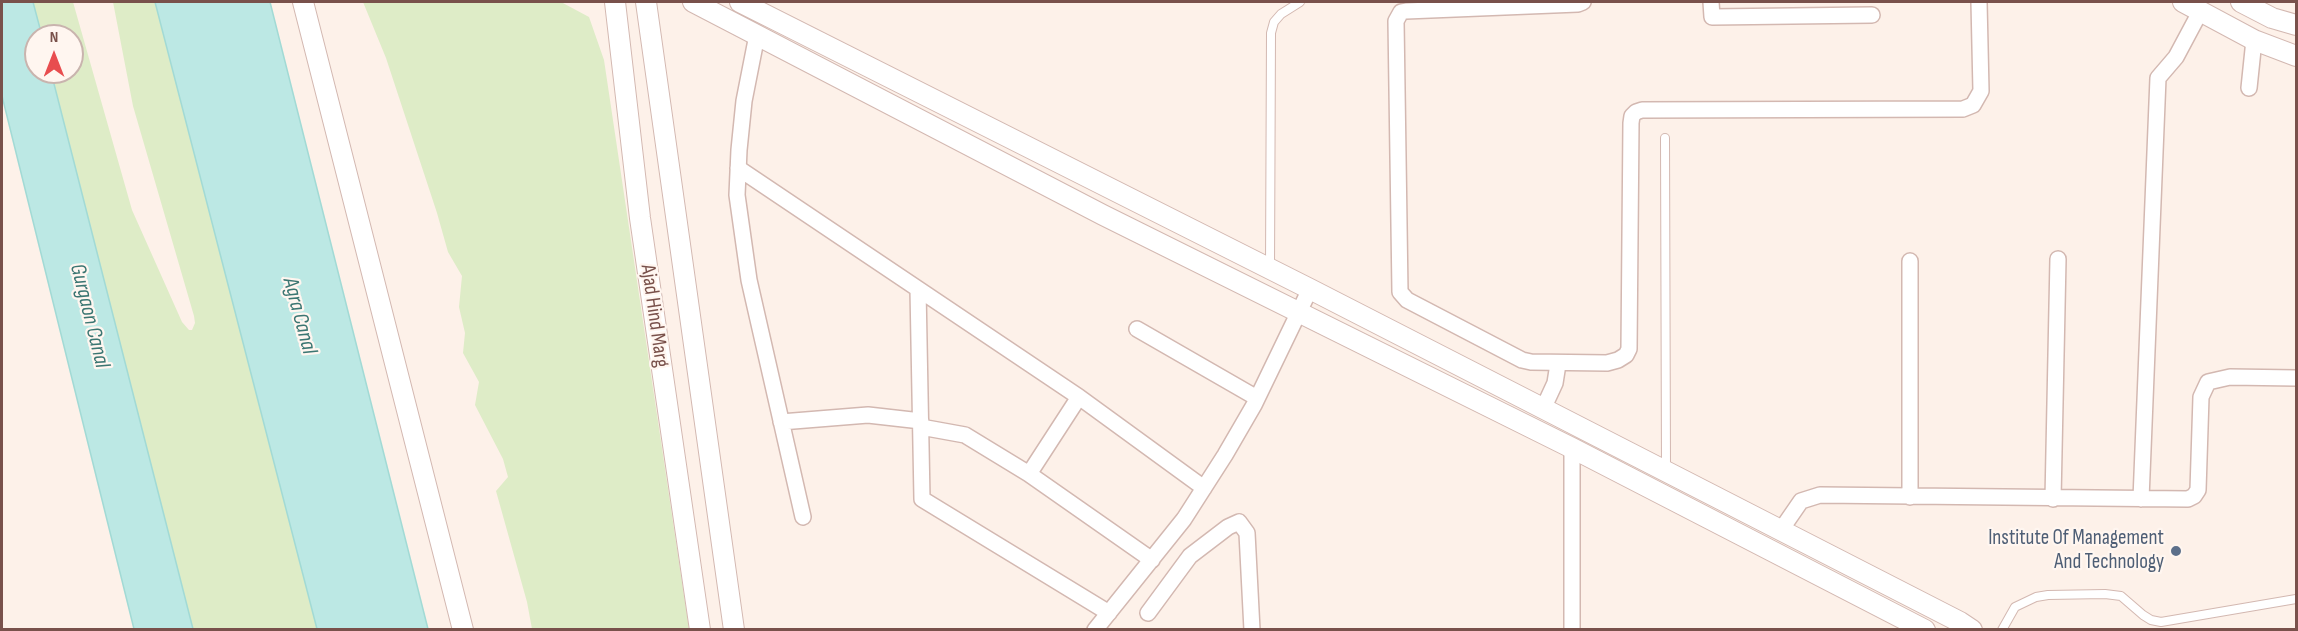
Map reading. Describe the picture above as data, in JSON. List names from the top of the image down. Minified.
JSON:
{"streets":{"street":["Ajad Hind Marg"]},"water":["Gurgaon Canal","Agra Canal"],"places":["Institute Of Management And Technology"],"north":"top"}
